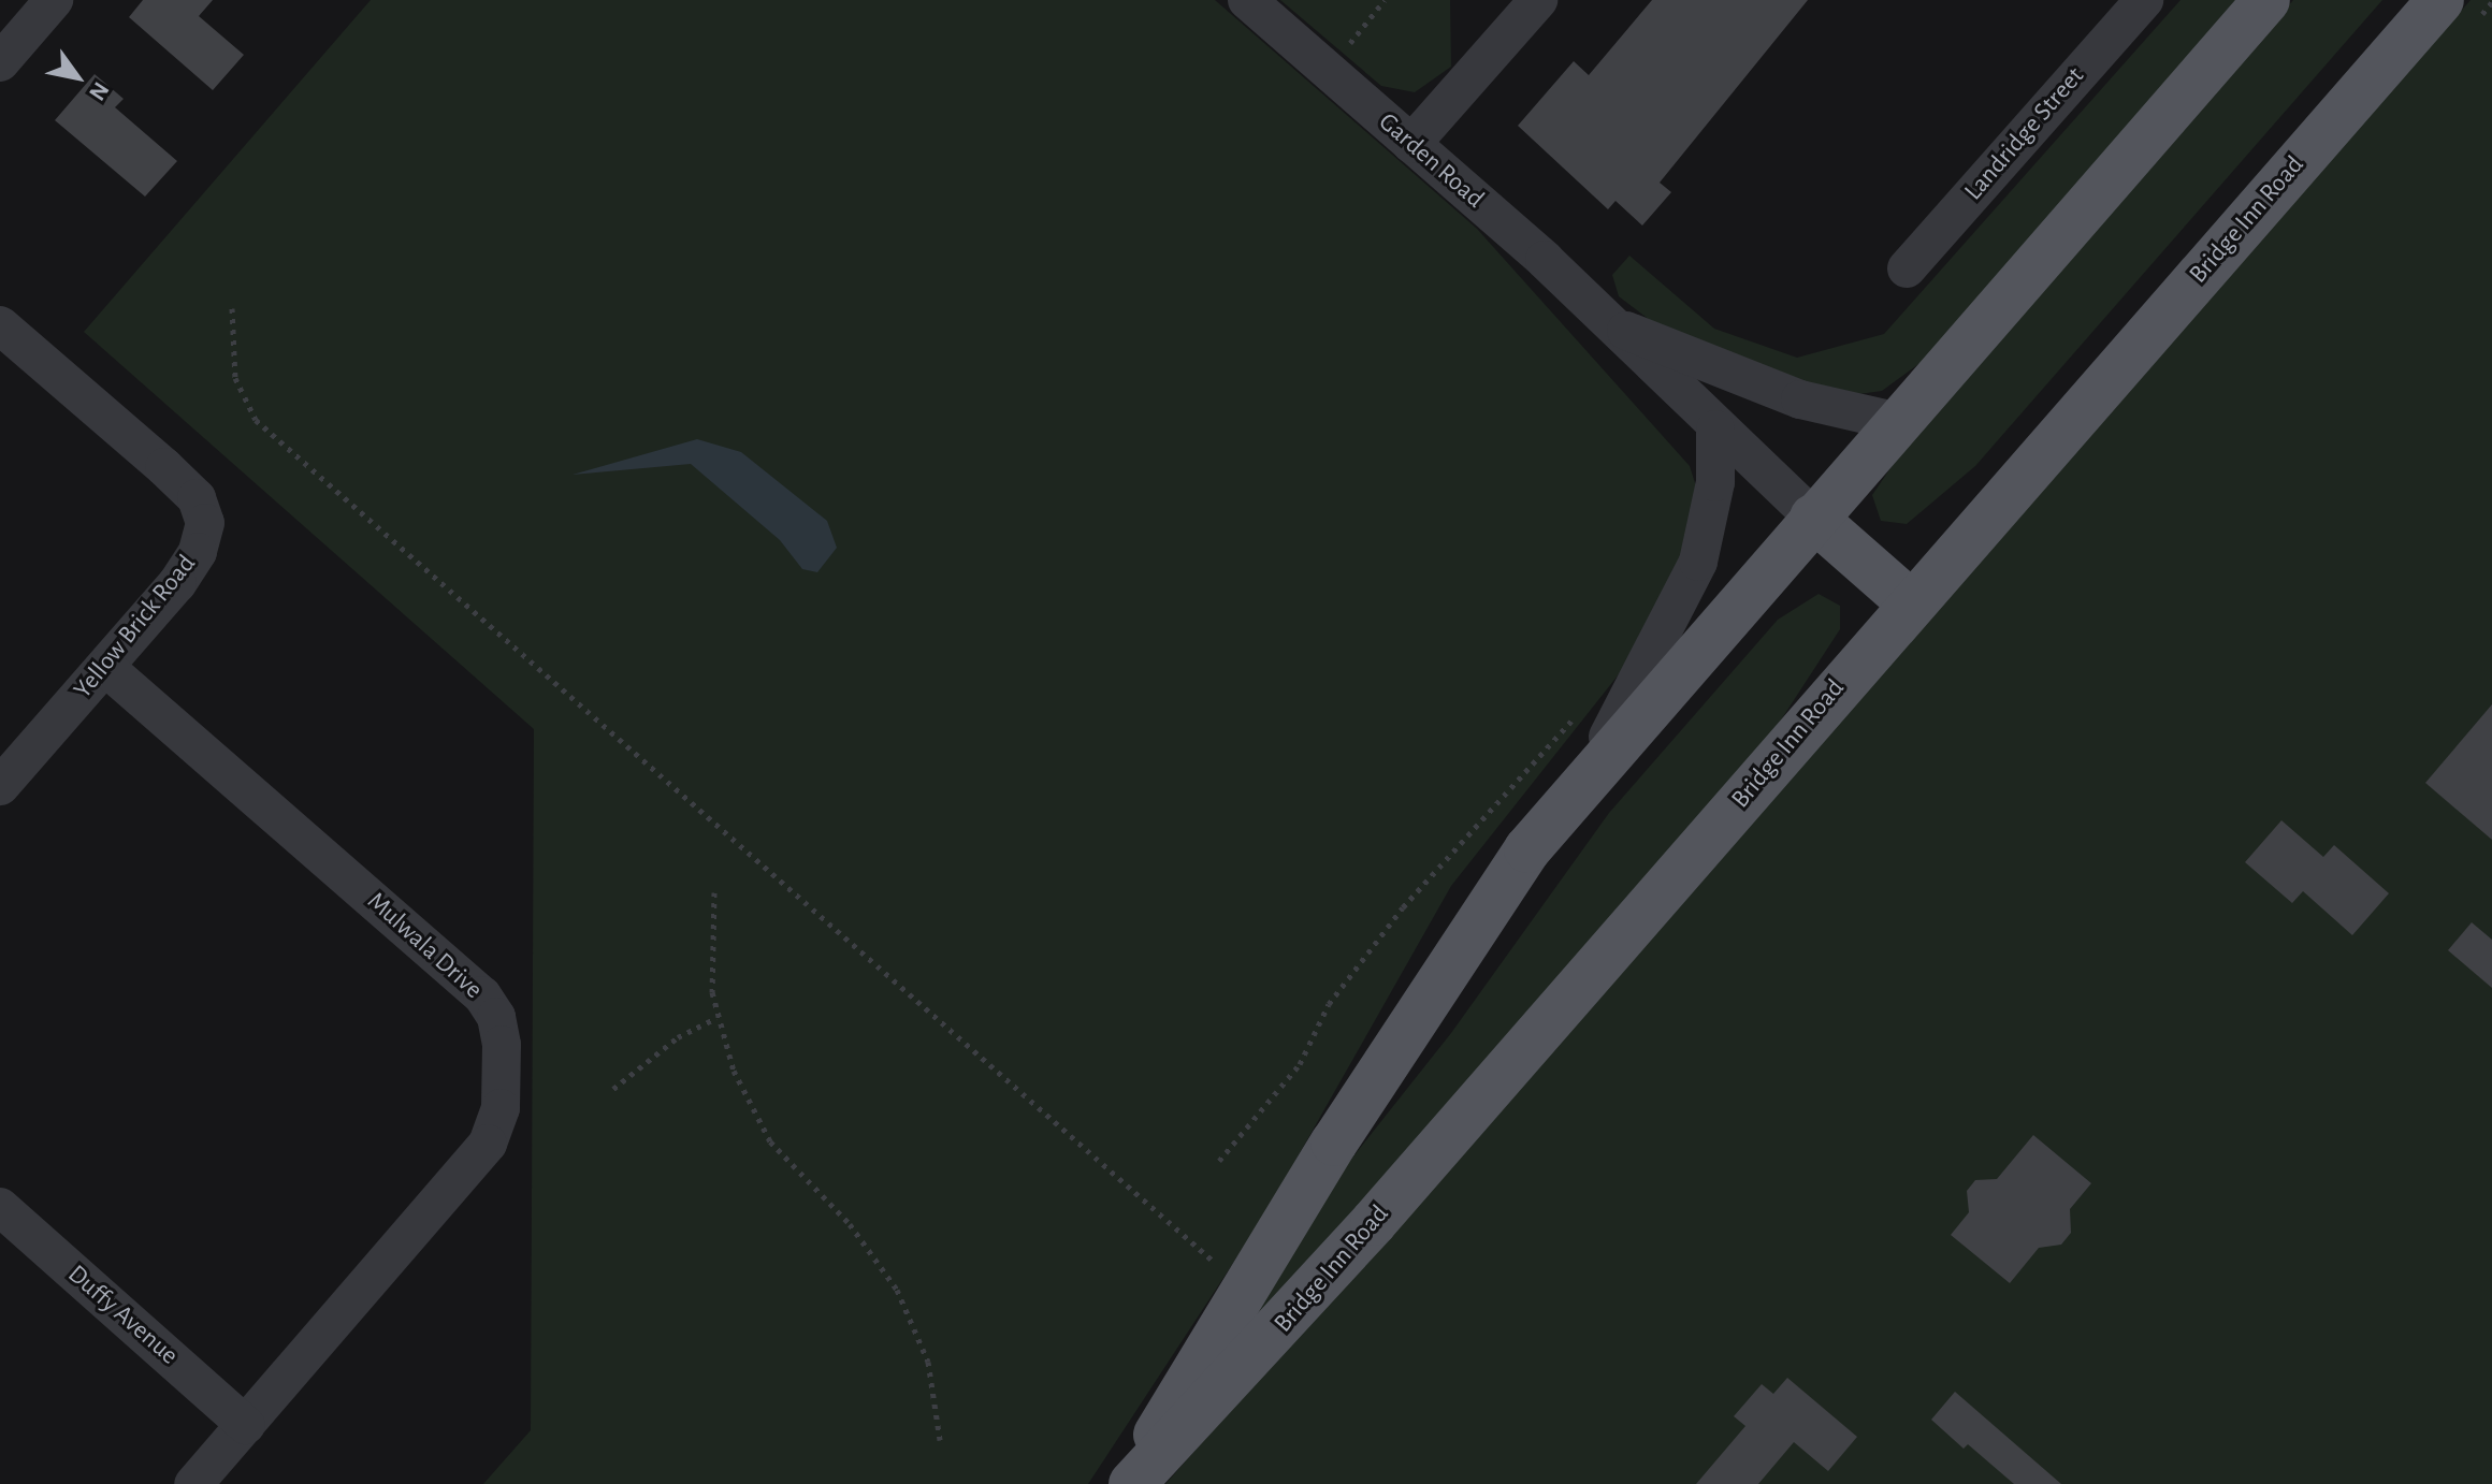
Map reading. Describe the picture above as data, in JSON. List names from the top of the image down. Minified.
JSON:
{"streets":{"main road":["Garden Road","Bridge Inn Road"],"street":["Landridge Street","Yellow Brick Road","Mulwala Drive","Duffy Avenue"]},"crossings":[["Garden Road","Bridge Inn Road"],["Yellow Brick Road","Mulwala Drive"],["Mulwala Drive","Duffy Avenue"]],"north":"bottom right"}
